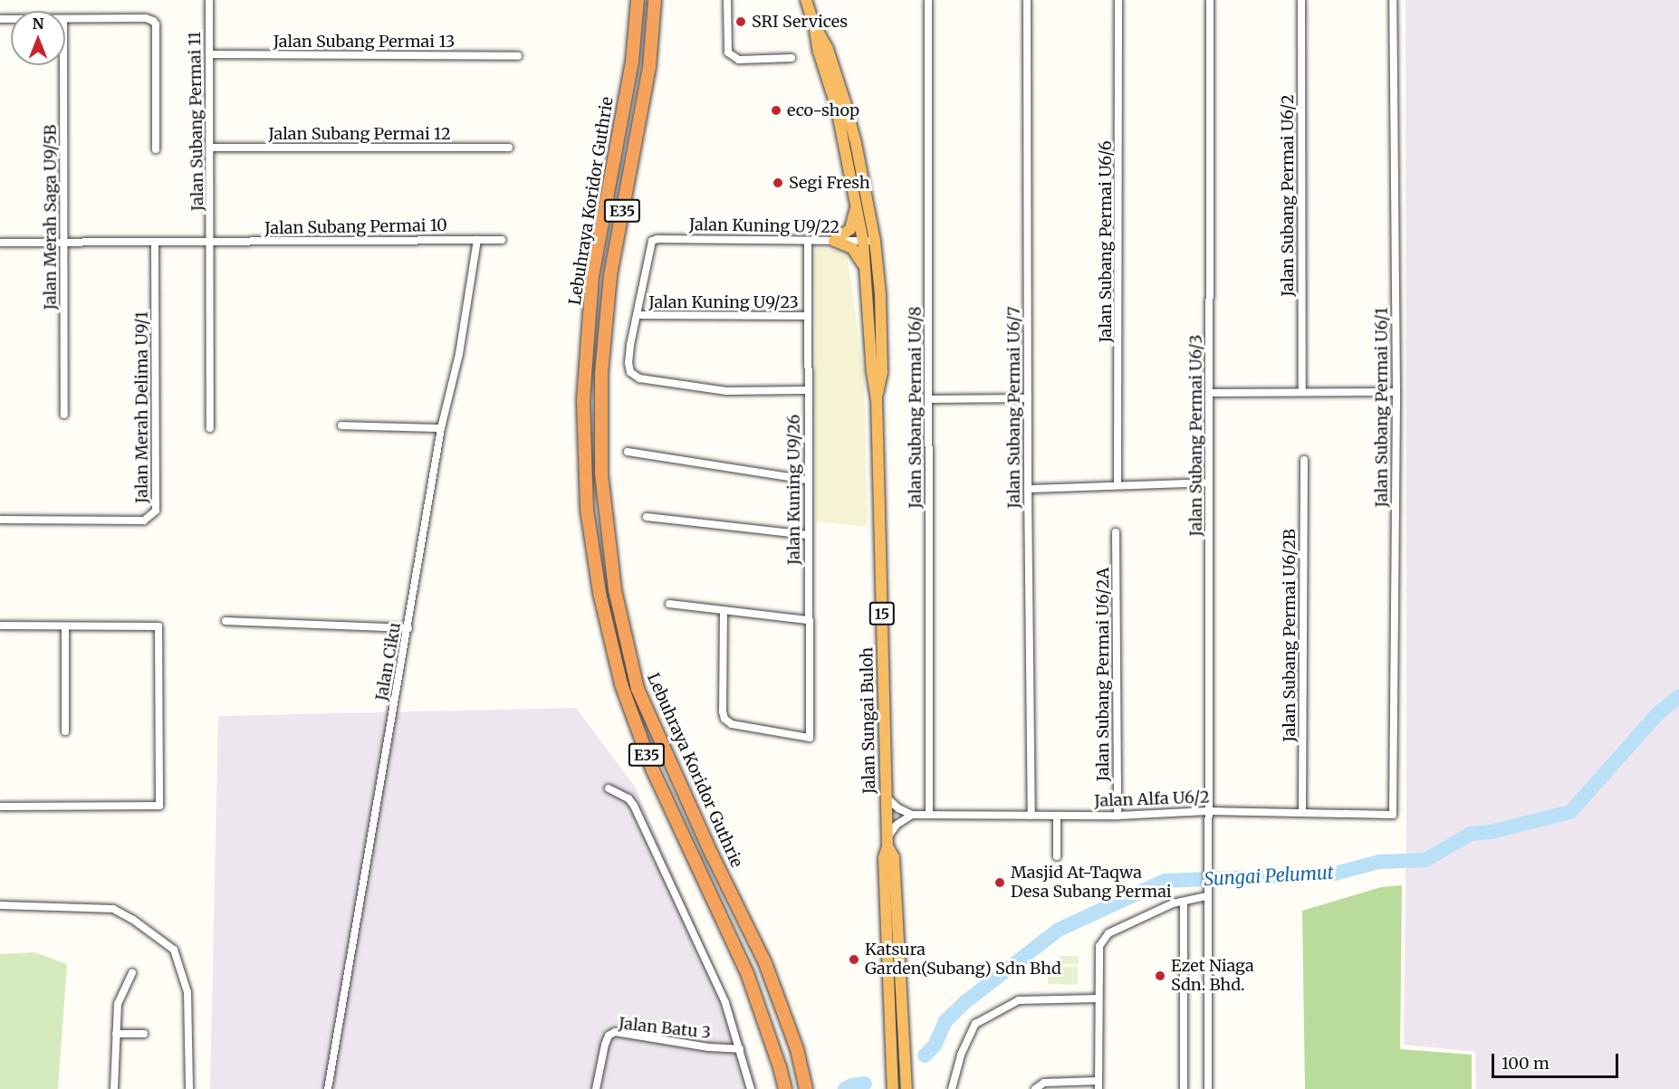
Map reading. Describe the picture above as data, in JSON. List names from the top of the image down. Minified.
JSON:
{"streets":{"highway":["Lebuhraya Koridor Guthrie","E35","15","Jalan Sungai Buloh"],"street":["Jalan Subang Permai 13","Jalan Subang Permai 11","Jalan Subang Permai 12","Jalan Subang Permai U6/2","Jalan Merah Saga U9/5B","Jalan Kuning U9/22","Jalan Subang Permai 10","Jalan Subang Permai U6/6","Jalan Kuning U9/23","Jalan Merah Delima U9/1","Jalan Subang Permai U6/8","Jalan Subang Permai U6/7","Jalan Subang Permai U6/1","Jalan Subang Permai U6/3","Jalan Kuning U9/26","Jalan Subang Permai U6/2B","Jalan Ciku","Jalan Subang Permai U6/2A","Jalan Alfa U6/2","Jalan Batu 3"]},"crossings":[["Jalan Subang Permai 13","Jalan Subang Permai 11"],["Jalan Subang Permai 11","Jalan Subang Permai 12"],["Jalan Subang Permai 11","Jalan Subang Permai 10"],["Jalan Merah Saga U9/5B","Jalan Subang Permai 10"],["Jalan Kuning U9/22","Jalan Kuning U9/23"],["Jalan Kuning U9/22","Jalan Kuning U9/26"],["Jalan Kuning U9/22","Jalan Sungai Buloh"],["Jalan Subang Permai 10","Jalan Merah Delima U9/1"],["Jalan Subang Permai 10","Jalan Ciku"],["Jalan Kuning U9/23","Jalan Kuning U9/26"],["Jalan Subang Permai U6/8","Jalan Alfa U6/2"],["Jalan Subang Permai U6/7","Jalan Alfa U6/2"],["Jalan Subang Permai U6/1","Jalan Alfa U6/2"],["Jalan Subang Permai U6/3","Jalan Alfa U6/2"],["Jalan Subang Permai U6/2B","Jalan Alfa U6/2"],["Jalan Subang Permai U6/2A","Jalan Alfa U6/2"]],"water":["Sungai Pelumut"],"places":["SRI Services","eco-shop","Segi Fresh","Masjid At-Taqwa Desa Subang Permai","Katsura Garden(Subang) Sdn Bhd","Ezet Niaga Sdn. Bhd."],"scale_bar":"100 m","north":"top"}
